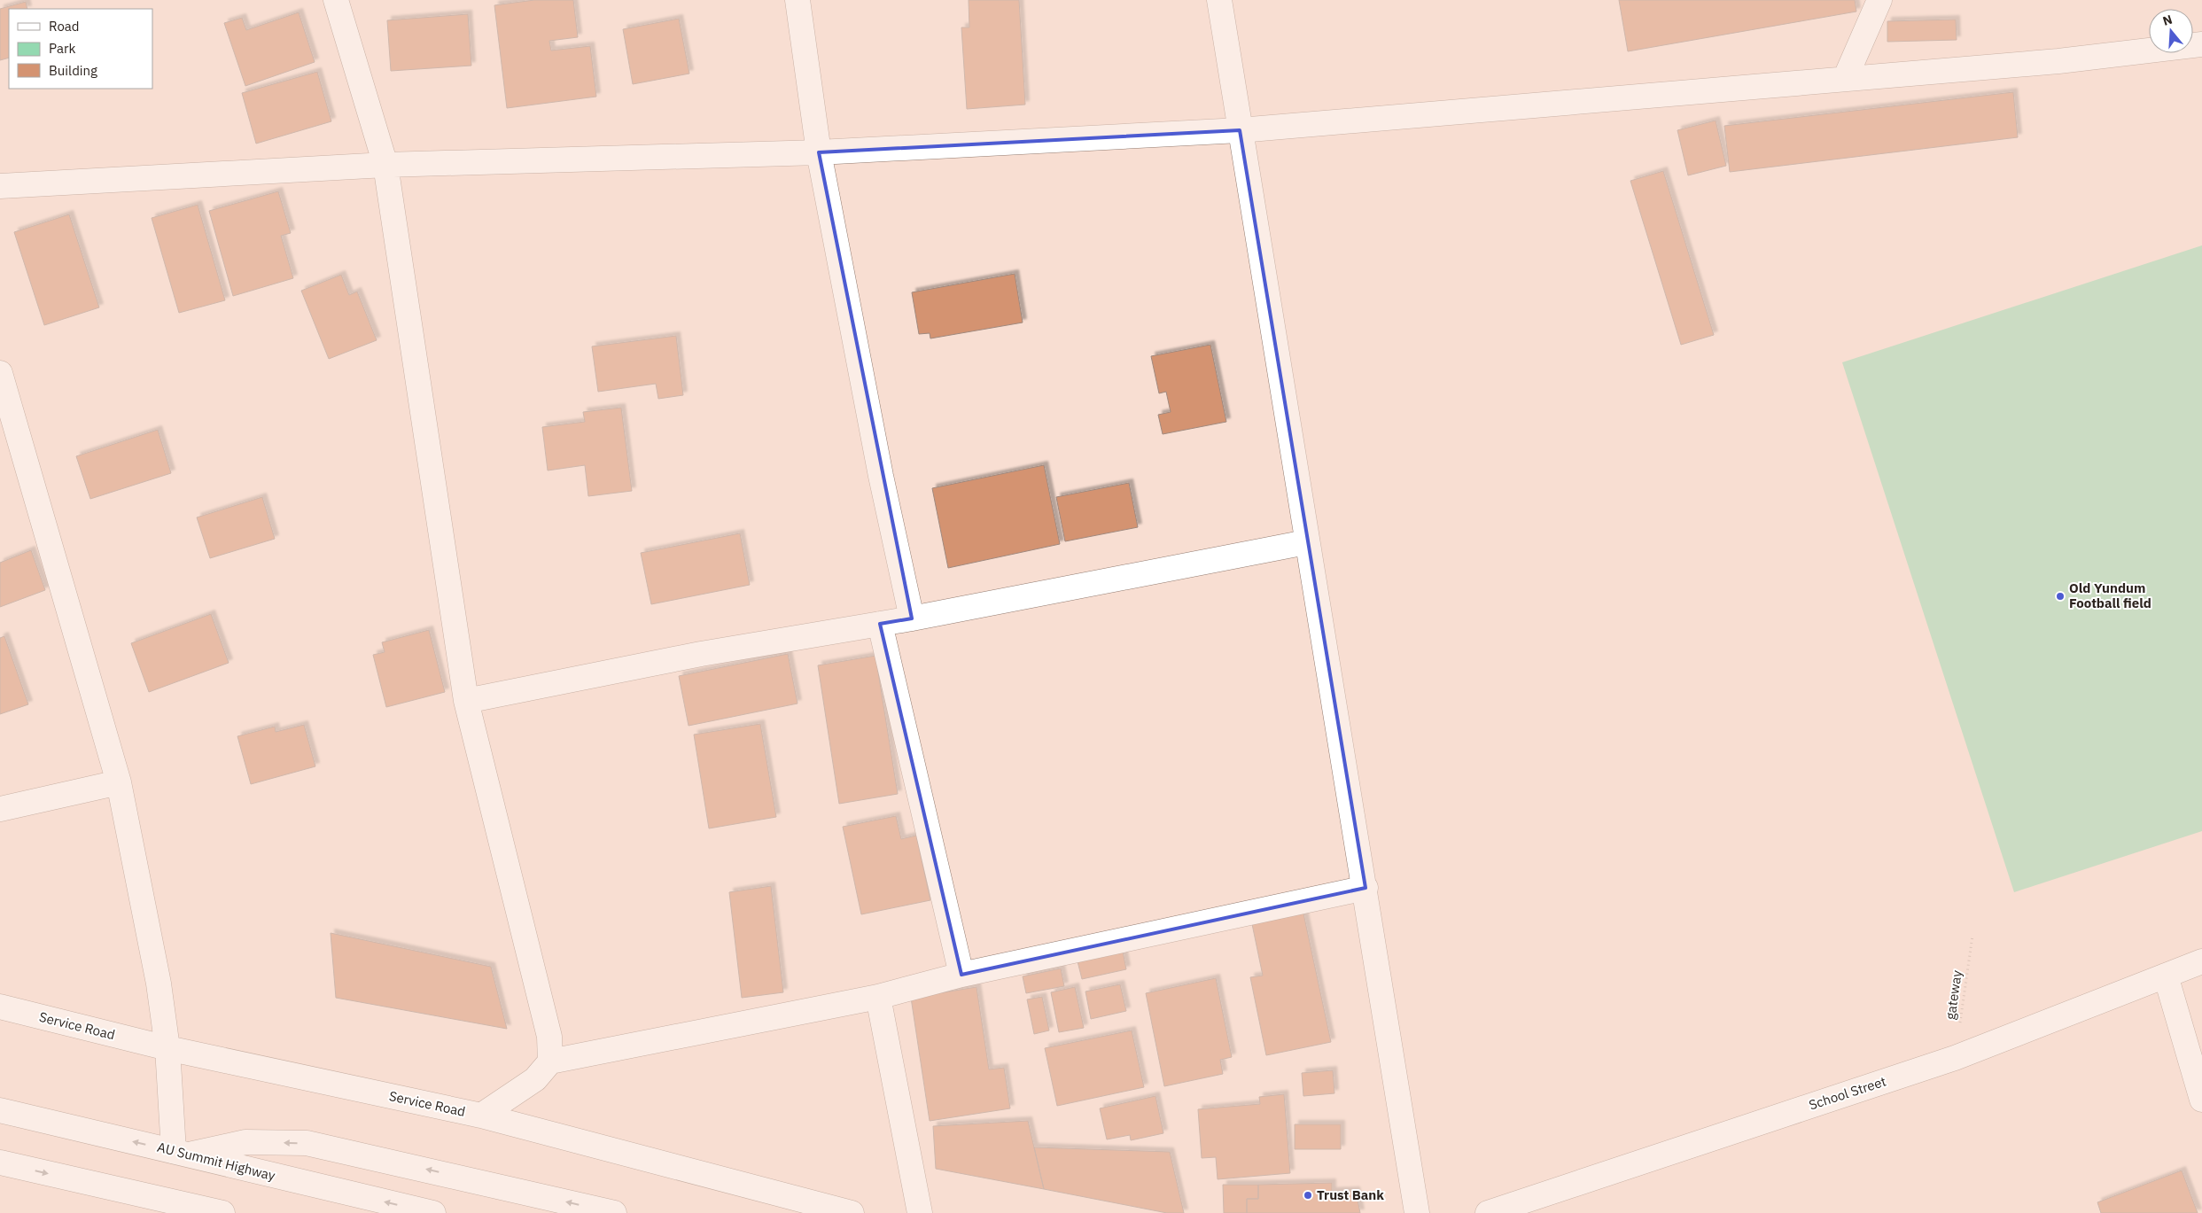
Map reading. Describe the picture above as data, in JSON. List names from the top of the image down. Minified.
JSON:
{"streets":{"street":["Service Road","School Street","AU Summit Highway"],"path":["gateway"]},"crossings":[["gateway","School Street"]],"places":["Old Yundum Football field","Trust Bank"],"legend":["Road","Park","Building"],"north":"top"}
